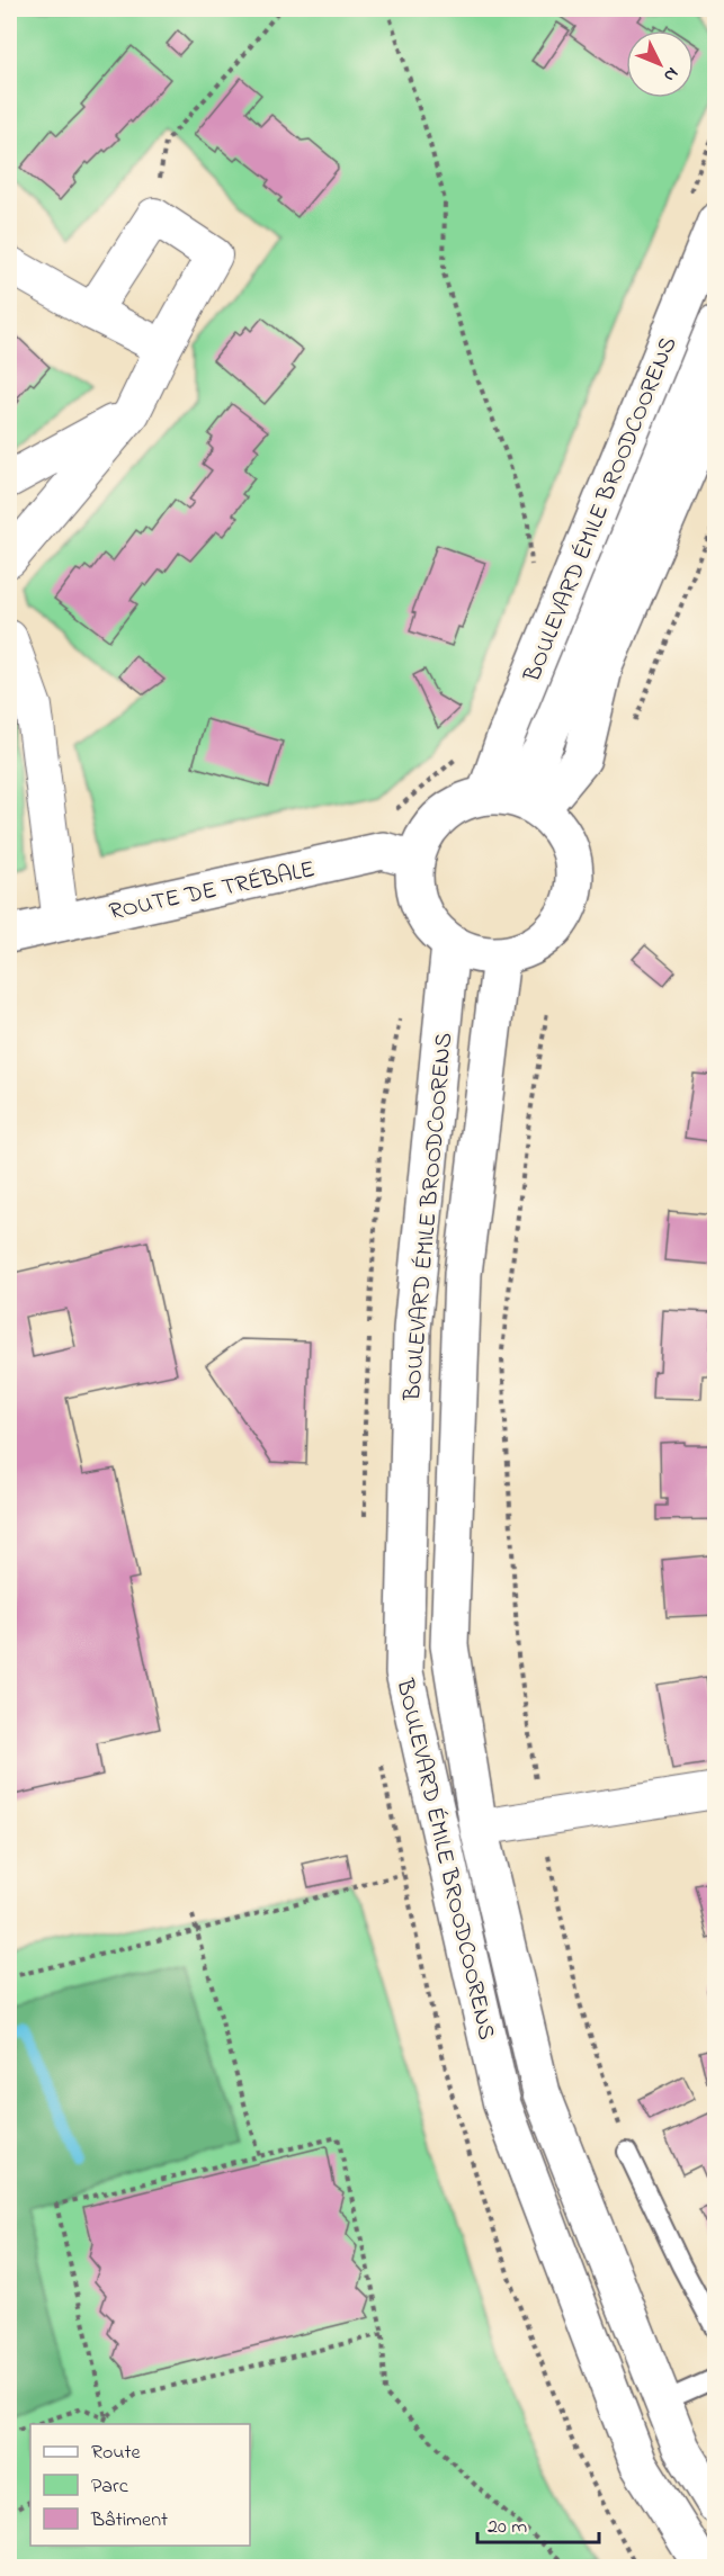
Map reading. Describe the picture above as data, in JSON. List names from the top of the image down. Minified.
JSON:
{"streets":{"street":["BOULEVARD ÉMILE BROODCOORENS","ROUTE DE TRÉBALE"]},"crossings":[["BOULEVARD ÉMILE BROODCOORENS","ROUTE DE TRÉBALE"]],"legend":["Route","Parc","Bâtiment"],"scale_bar":"20 m","north":"bottom right"}
